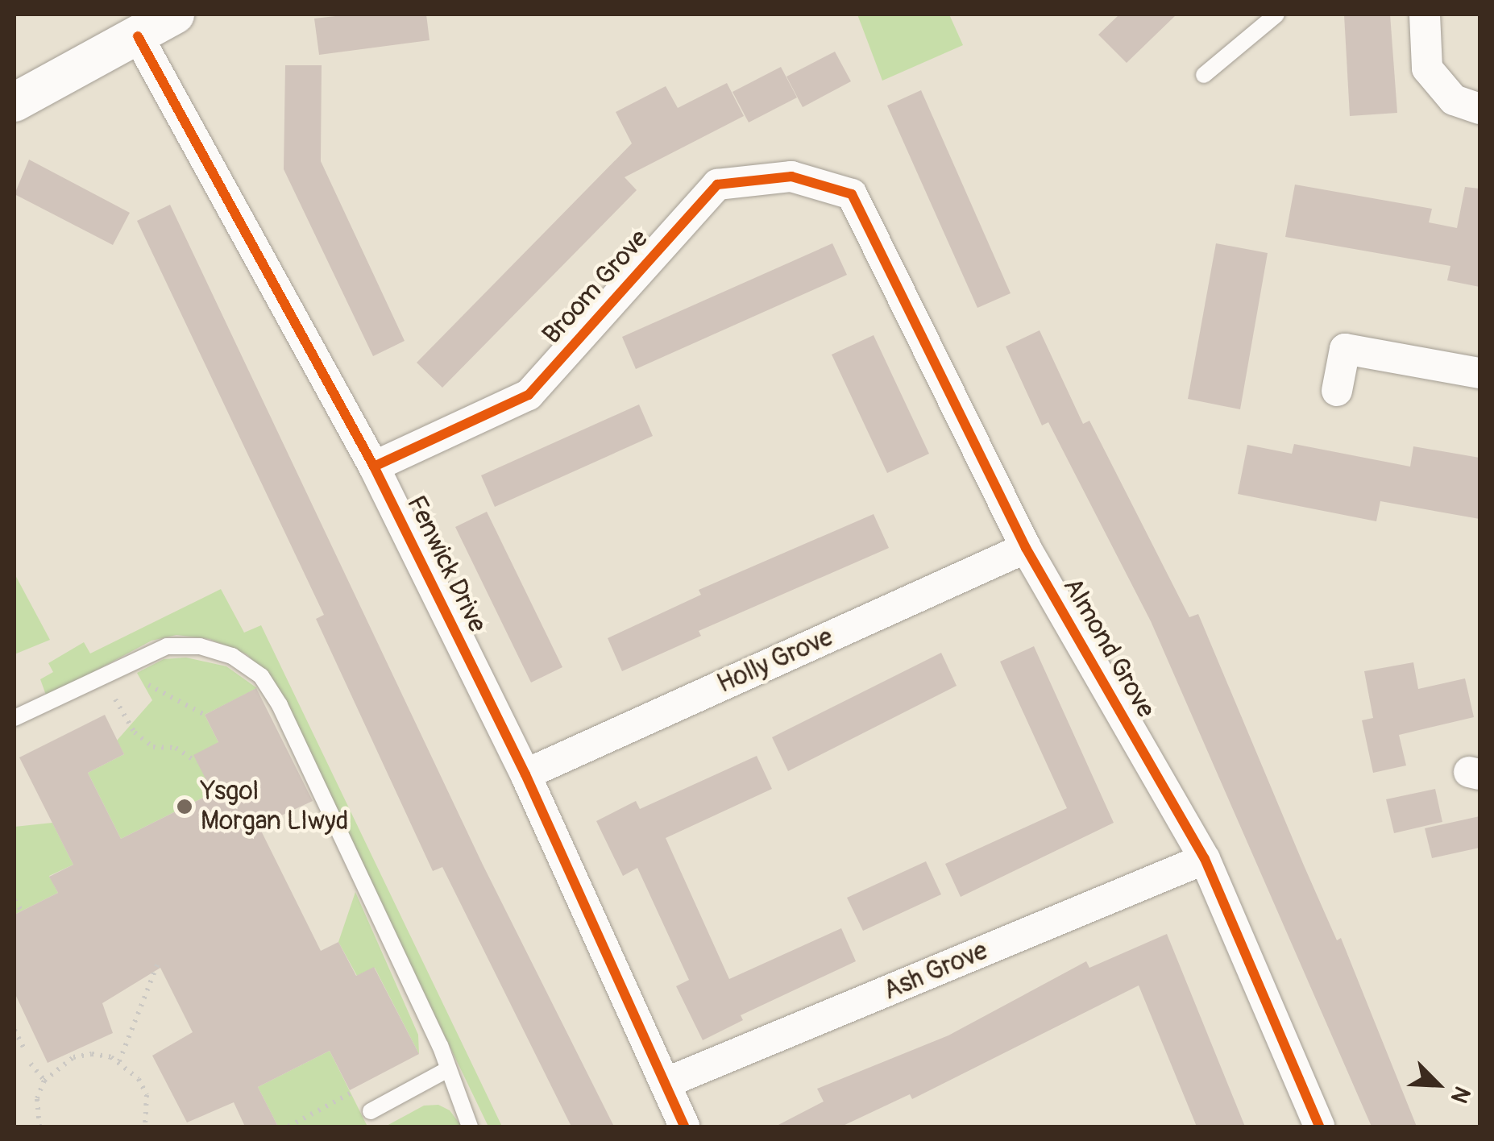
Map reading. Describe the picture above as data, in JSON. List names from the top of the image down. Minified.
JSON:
{"streets":{"street":["Broom Grove","Fenwick Drive","Almond Grove","Holly Grove","Ash Grove"]},"crossings":[["Broom Grove","Fenwick Drive"],["Broom Grove","Almond Grove"],["Fenwick Drive","Holly Grove"],["Fenwick Drive","Ash Grove"],["Almond Grove","Holly Grove"],["Almond Grove","Ash Grove"]],"places":["Ysgol Morgan Llwyd"],"north":"bottom right"}
